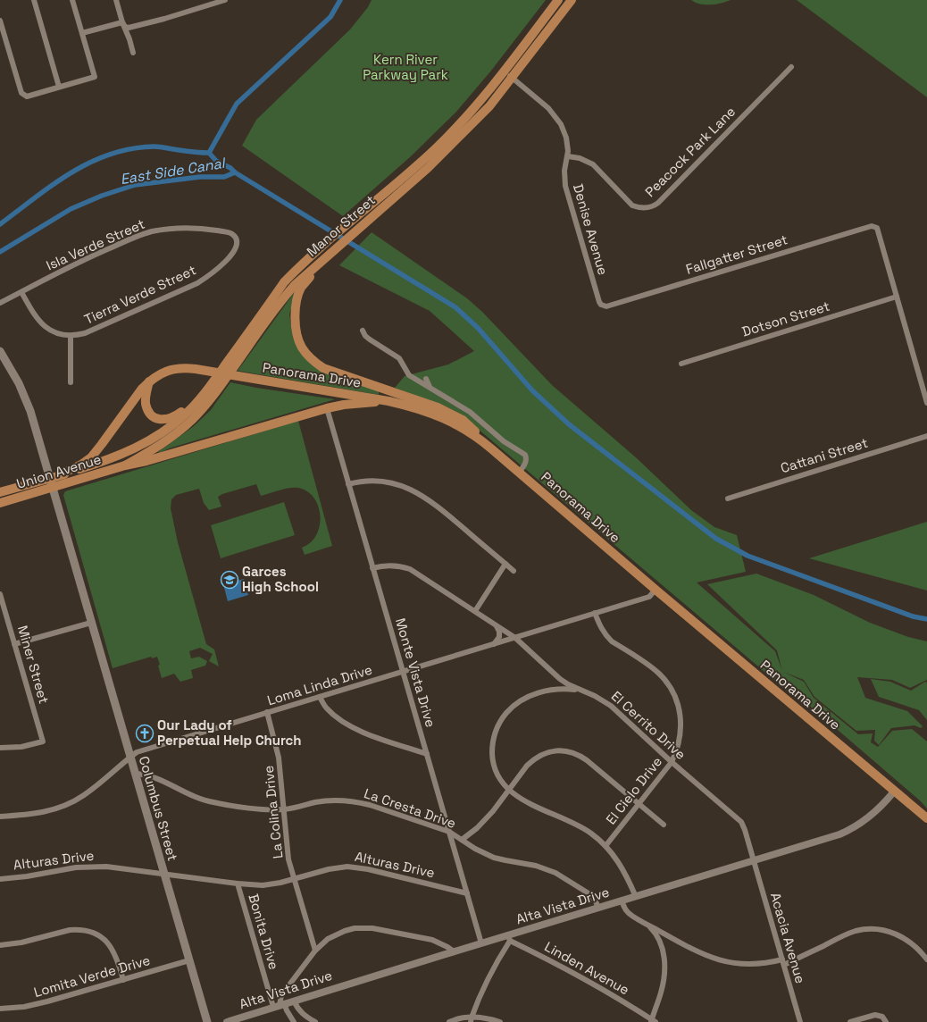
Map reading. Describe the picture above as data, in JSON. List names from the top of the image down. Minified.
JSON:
{"streets":{"main road":["Manor Street","Panorama Drive","Union Avenue","Columbus Street"],"street":["Peacock Park Lane","Denise Avenue","Isla Verde Street","Fallgatter Street","Tierra Verde Street","Dotson Street","Cattani Street","Miner Street","Monte Vista Drive","Loma Linda Drive","El Cerrito Drive","El Cielo Drive","La Cresta Drive","La Colina Drive","Alturas Drive","Alta Vista Drive","Bonita Drive","Acacia Avenue","Linden Avenue","Lomita Verde Drive"]},"crossings":[["Peacock Park Lane","Denise Avenue"],["Manor Street","Union Avenue"],["Denise Avenue","Fallgatter Street"],["Isla Verde Street","Tierra Verde Street"],["Fallgatter Street","Dotson Street"],["Panorama Drive","Union Avenue"],["Panorama Drive","Loma Linda Drive"],["Panorama Drive","Alta Vista Drive"],["Union Avenue","Columbus Street"],["Monte Vista Drive","Loma Linda Drive"],["Monte Vista Drive","El Cerrito Drive"],["Monte Vista Drive","La Cresta Drive"],["Monte Vista Drive","Alturas Drive"],["Monte Vista Drive","Alta Vista Drive"],["Loma Linda Drive","El Cerrito Drive"],["Loma Linda Drive","El Cielo Drive"],["Loma Linda Drive","Columbus Street"],["Loma Linda Drive","La Colina Drive"],["El Cerrito Drive","El Cielo Drive"],["El Cerrito Drive","Alta Vista Drive"],["El Cerrito Drive","Acacia Avenue"],["Columbus Street","La Cresta Drive"],["Columbus Street","Alturas Drive"],["Columbus Street","Lomita Verde Drive"],["La Cresta Drive","La Colina Drive"],["La Cresta Drive","Alta Vista Drive"],["La Colina Drive","Alturas Drive"],["Alturas Drive","Bonita Drive"],["Alta Vista Drive","Bonita Drive"],["Alta Vista Drive","Acacia Avenue"],["Alta Vista Drive","Linden Avenue"]],"water":["East Side Canal"],"parks":["Kern River Parkway Park"],"places":{"school or university":["Garces High School"],"church":["Our Lady of Perpetual Help Church"]}}
